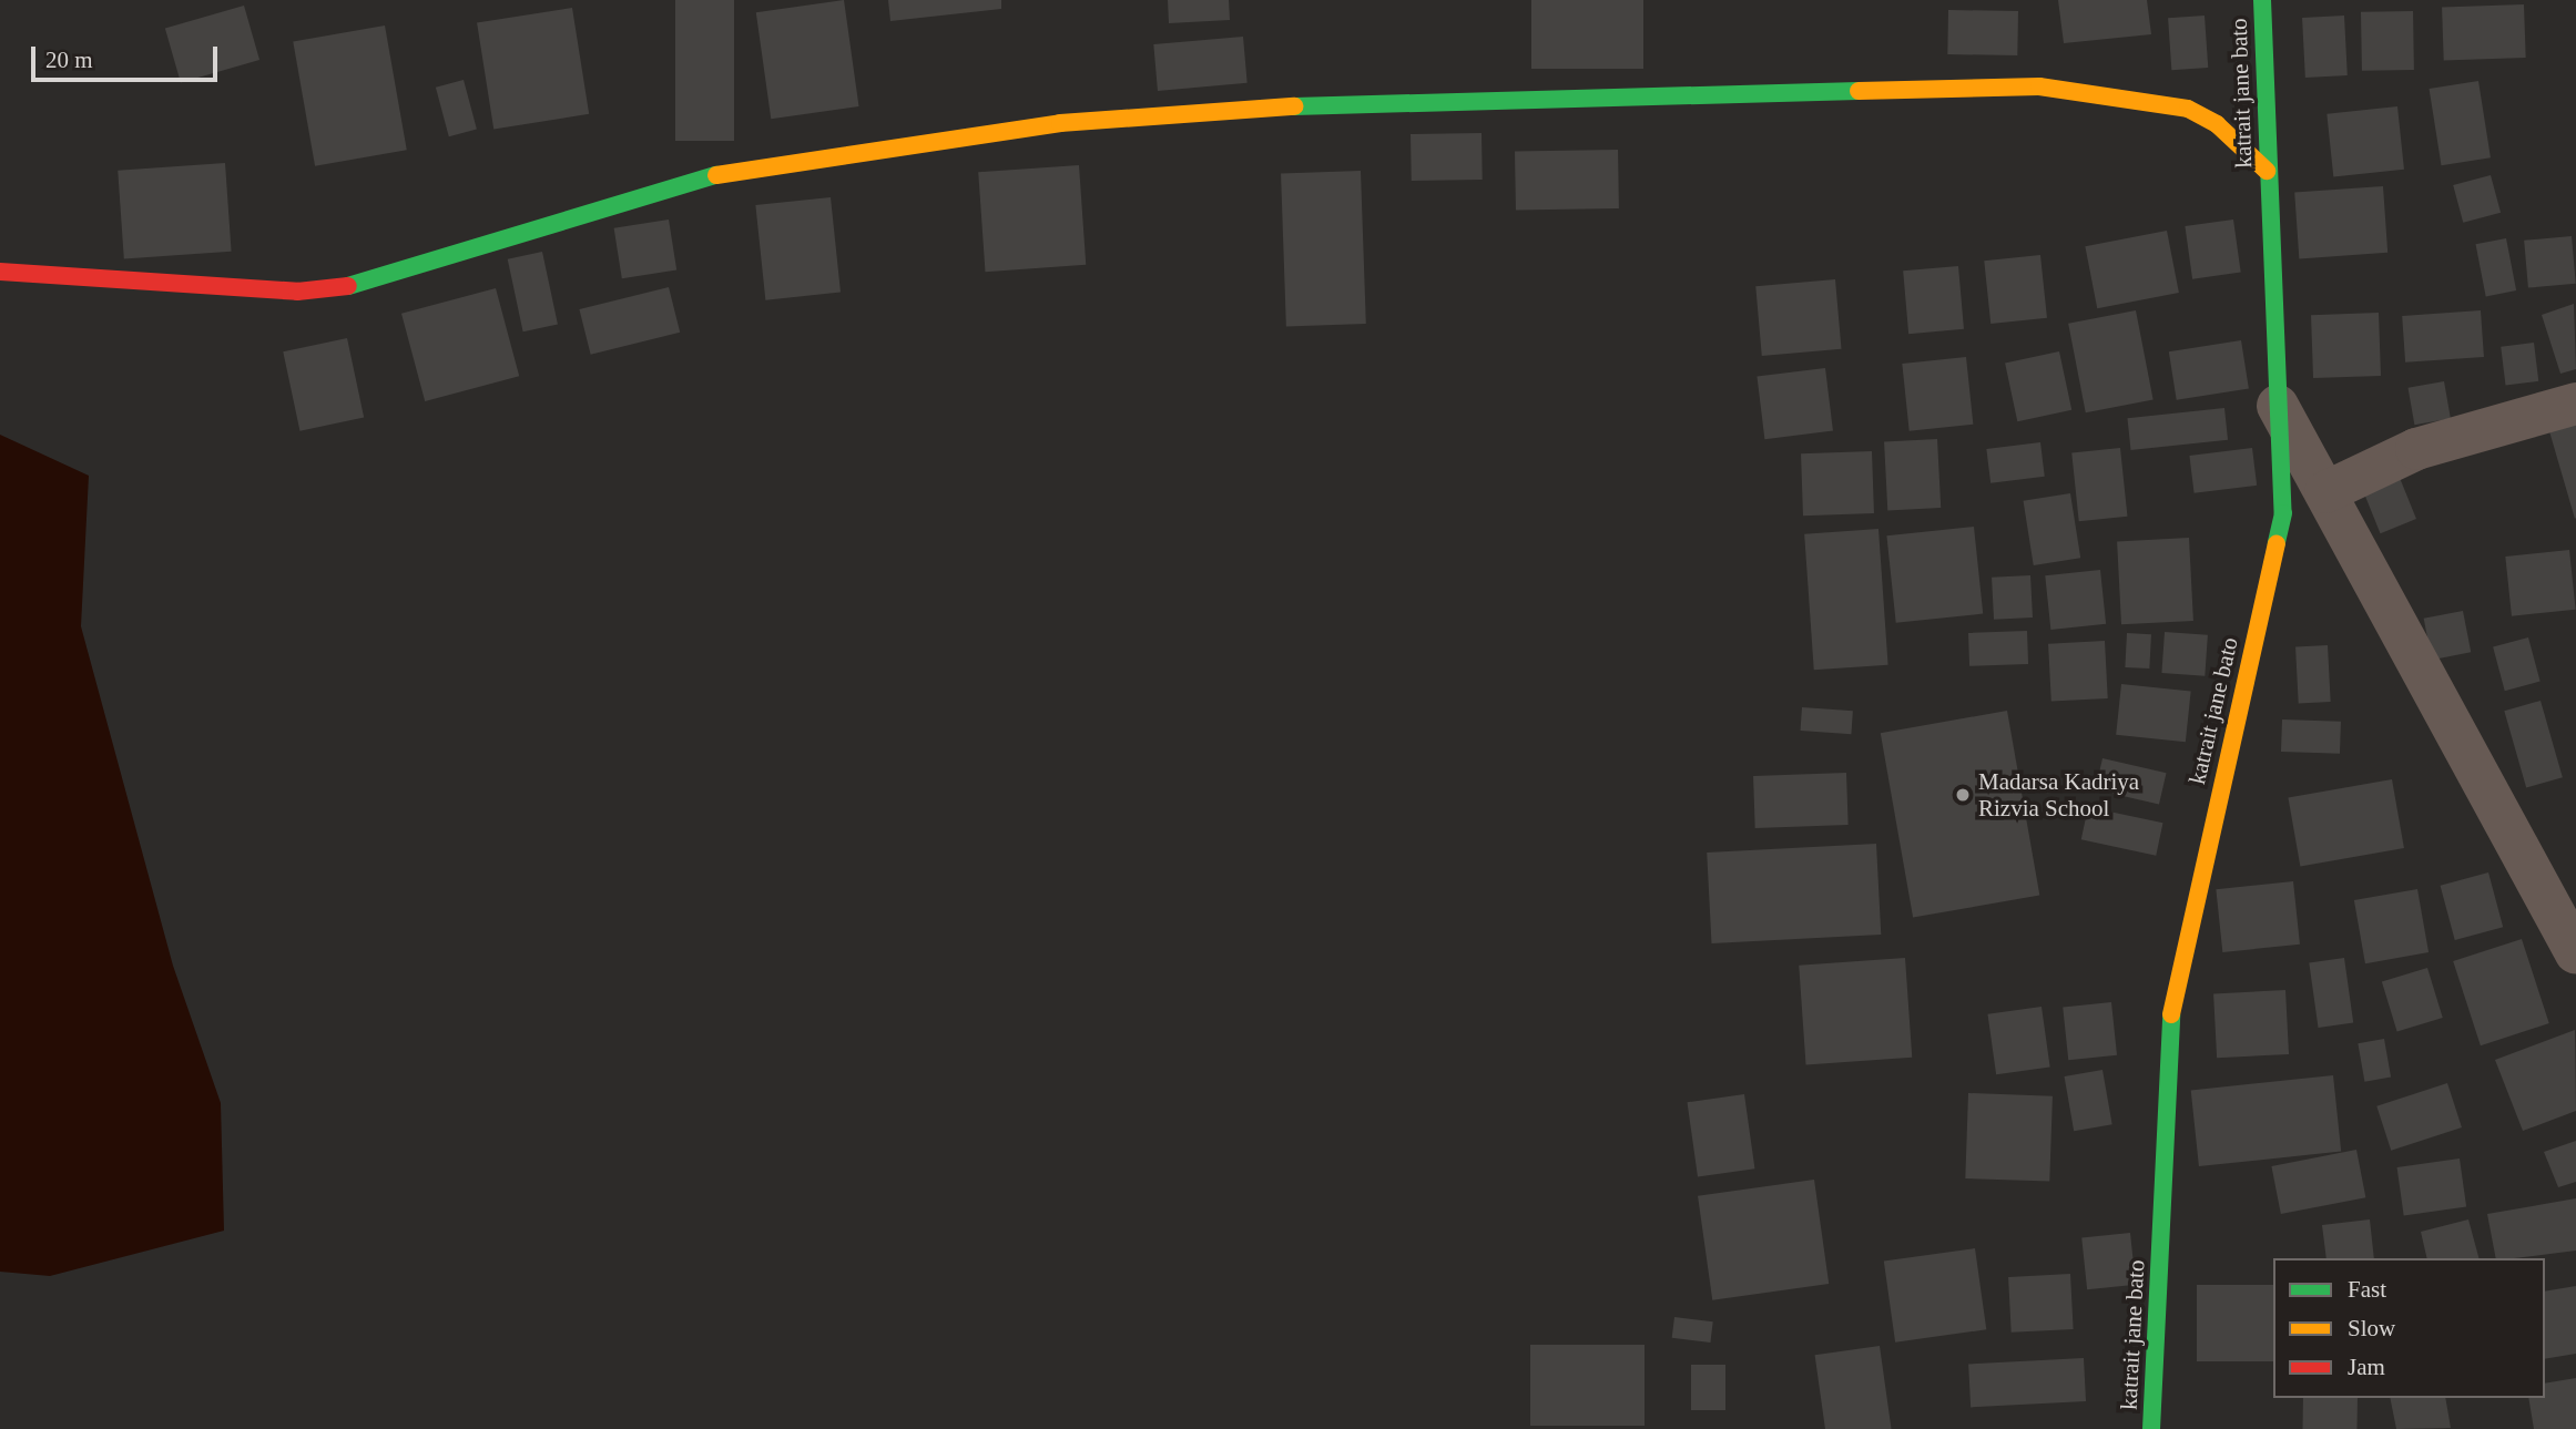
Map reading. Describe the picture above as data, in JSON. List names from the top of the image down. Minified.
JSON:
{"streets":{"street":["katrait jane bato"]},"places":["Madarsa Kadriya Rizvia School"],"legend":["Fast","Slow","Jam"],"scale_bar":"20 m"}
